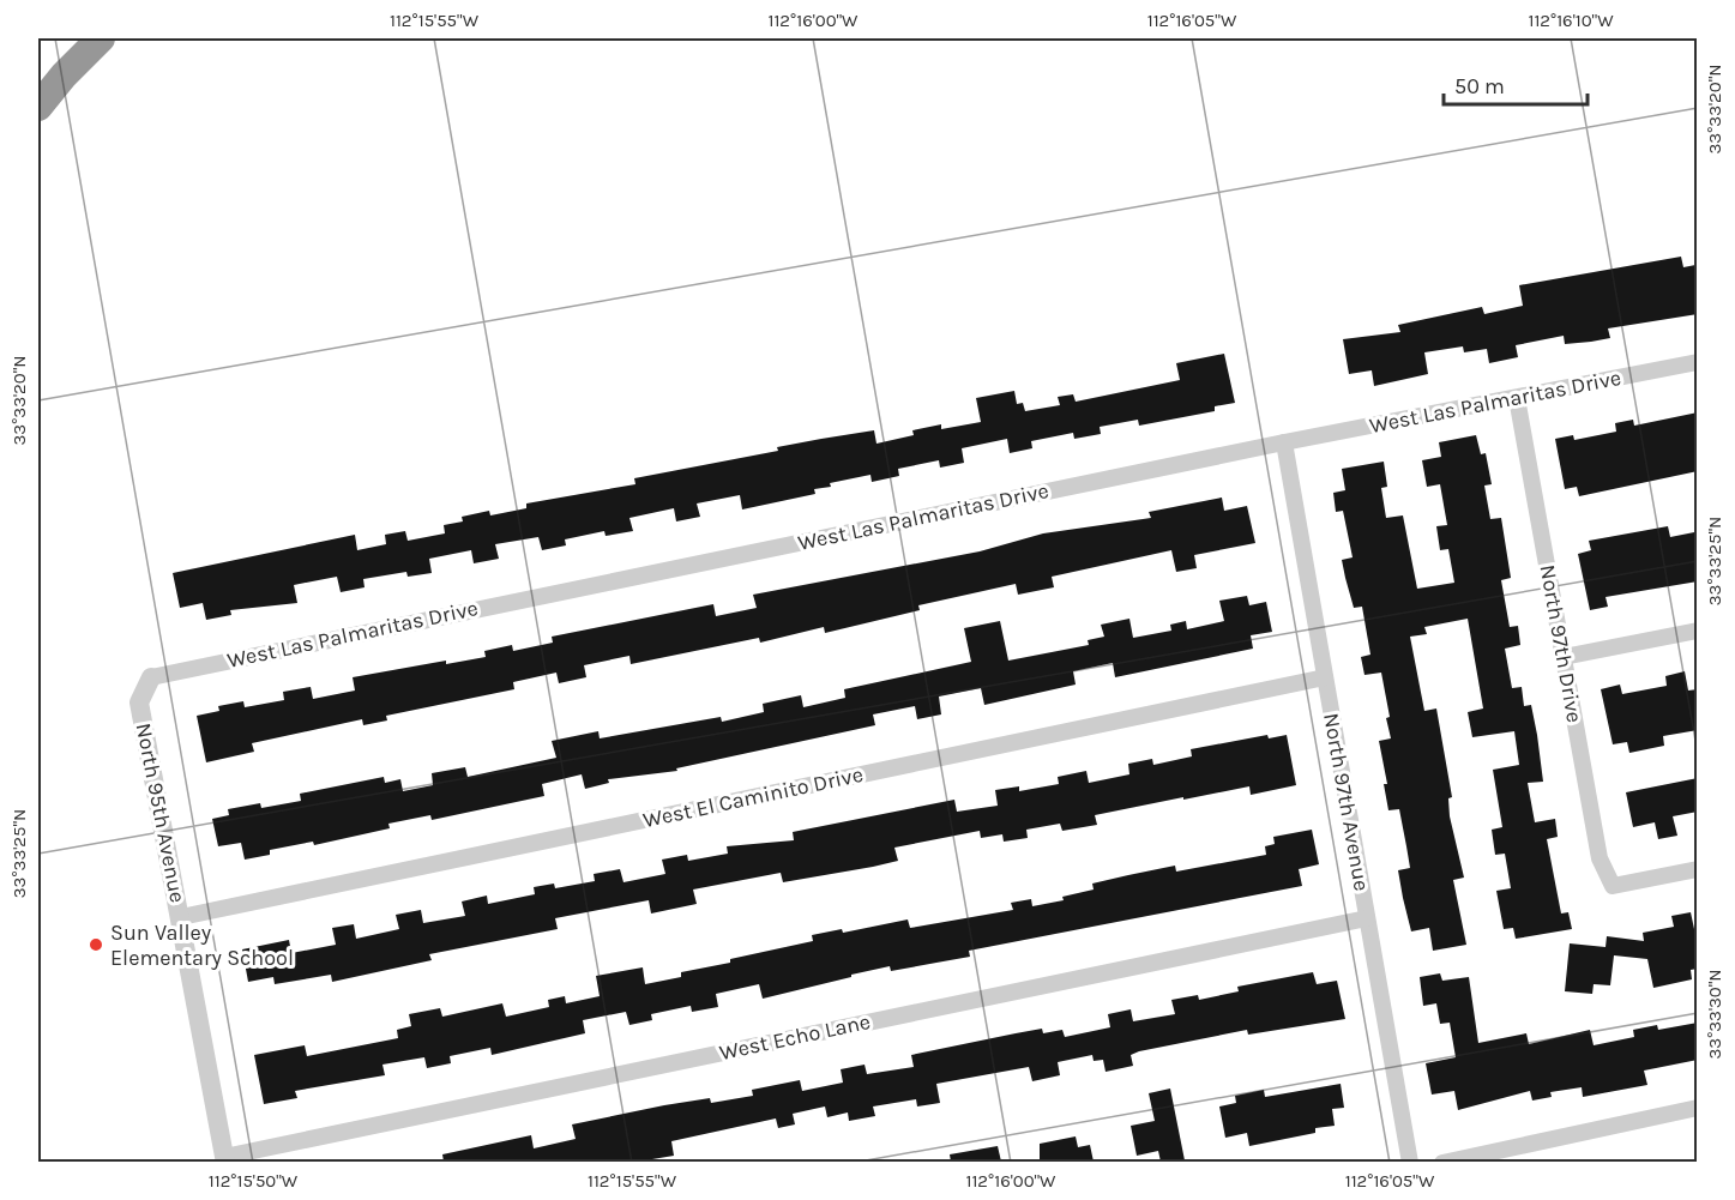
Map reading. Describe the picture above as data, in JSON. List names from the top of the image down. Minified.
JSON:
{"streets":{"street":["West Las Palmaritas Drive","North 97th Drive","West El Caminito Drive","North 97th Avenue","North 95th Avenue","West Echo Lane"]},"crossings":[["West Las Palmaritas Drive","North 97th Drive"],["West Las Palmaritas Drive","North 97th Avenue"],["West Las Palmaritas Drive","North 95th Avenue"],["West El Caminito Drive","North 97th Avenue"],["West El Caminito Drive","North 95th Avenue"],["North 97th Avenue","West Echo Lane"],["North 95th Avenue","West Echo Lane"]],"places":["Sun Valley Elementary School"],"scale_bar":"50 m","coordinates":["112°15'55\"W","112°16'00\"W","112°16'05\"W","112°16'10\"W","33°33'20\"N","33°33'25\"N","33°33'30\"N","112°15'50\"W"]}
